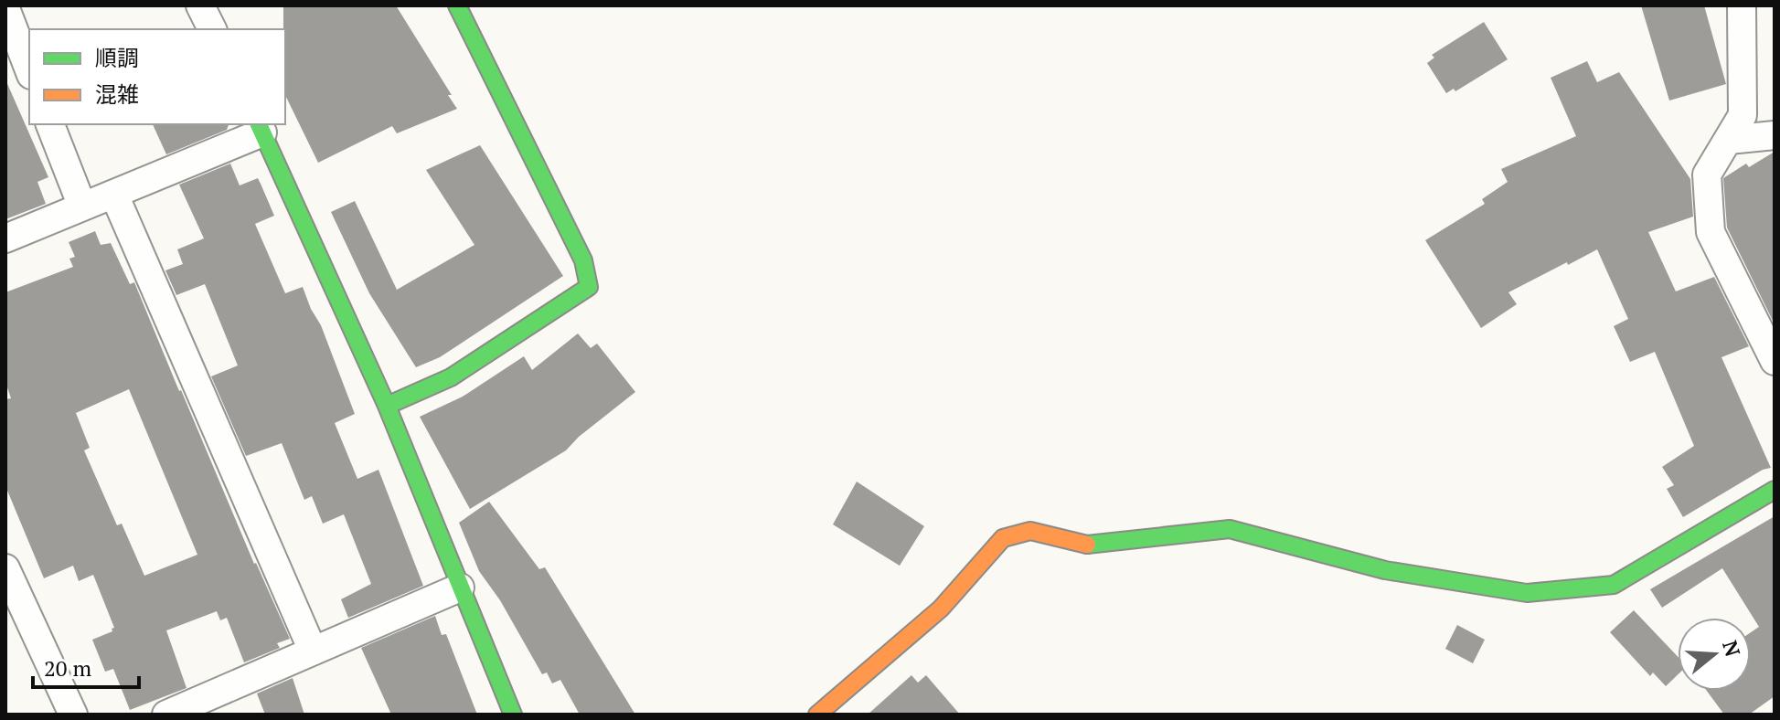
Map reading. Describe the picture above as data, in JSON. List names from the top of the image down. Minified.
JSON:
{"legend":["順調","混雑"],"scale_bar":"20 m","north":"right"}
